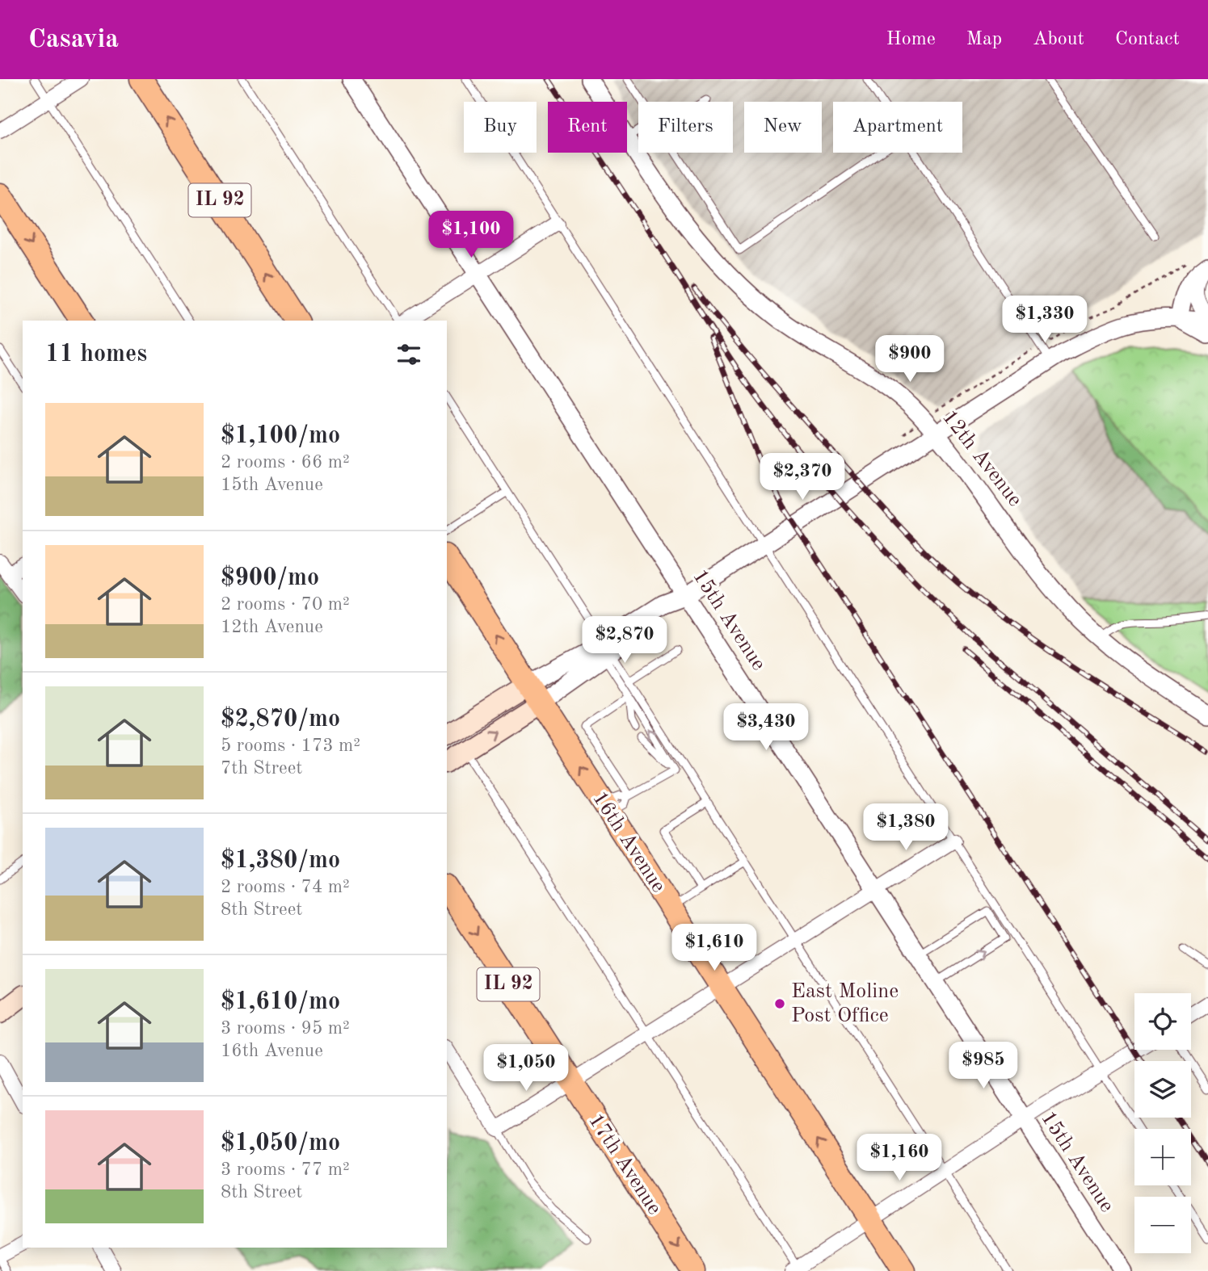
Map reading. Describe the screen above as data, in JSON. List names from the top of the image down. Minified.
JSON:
{"streets":{"main road":["IL 92","16th Avenue","17th Avenue"],"street":["12th Avenue","15th Avenue"]},"one_way":["16th Avenue","17th Avenue"],"places":["East Moline Post Office"],"page":{"header":"Casavia","nav":["Home","Map","About","Contact"],"chip":["Buy","Rent","Filters","New","Apartment"],"price":["$1,100","$1,330","$900","$2,370","$2,870","$3,430","$1,380","$1,610","$985","$1,050","$1,160"],"heading":"11 homes","list":[{"name":"$1,100/mo","note":"2 rooms · 66 m² · 15th Avenue"},{"name":"$900/mo","note":"2 rooms · 70 m² · 12th Avenue"},{"name":"$2,870/mo","note":"5 rooms · 173 m² · 7th Street"},{"name":"$1,380/mo","note":"2 rooms · 74 m² · 8th Street"},{"name":"$1,610/mo","note":"3 rooms · 95 m² · 16th Avenue"},{"name":"$1,050/mo","note":"3 rooms · 77 m² · 8th Street"}],"map_buttons":["+","−"]}}
